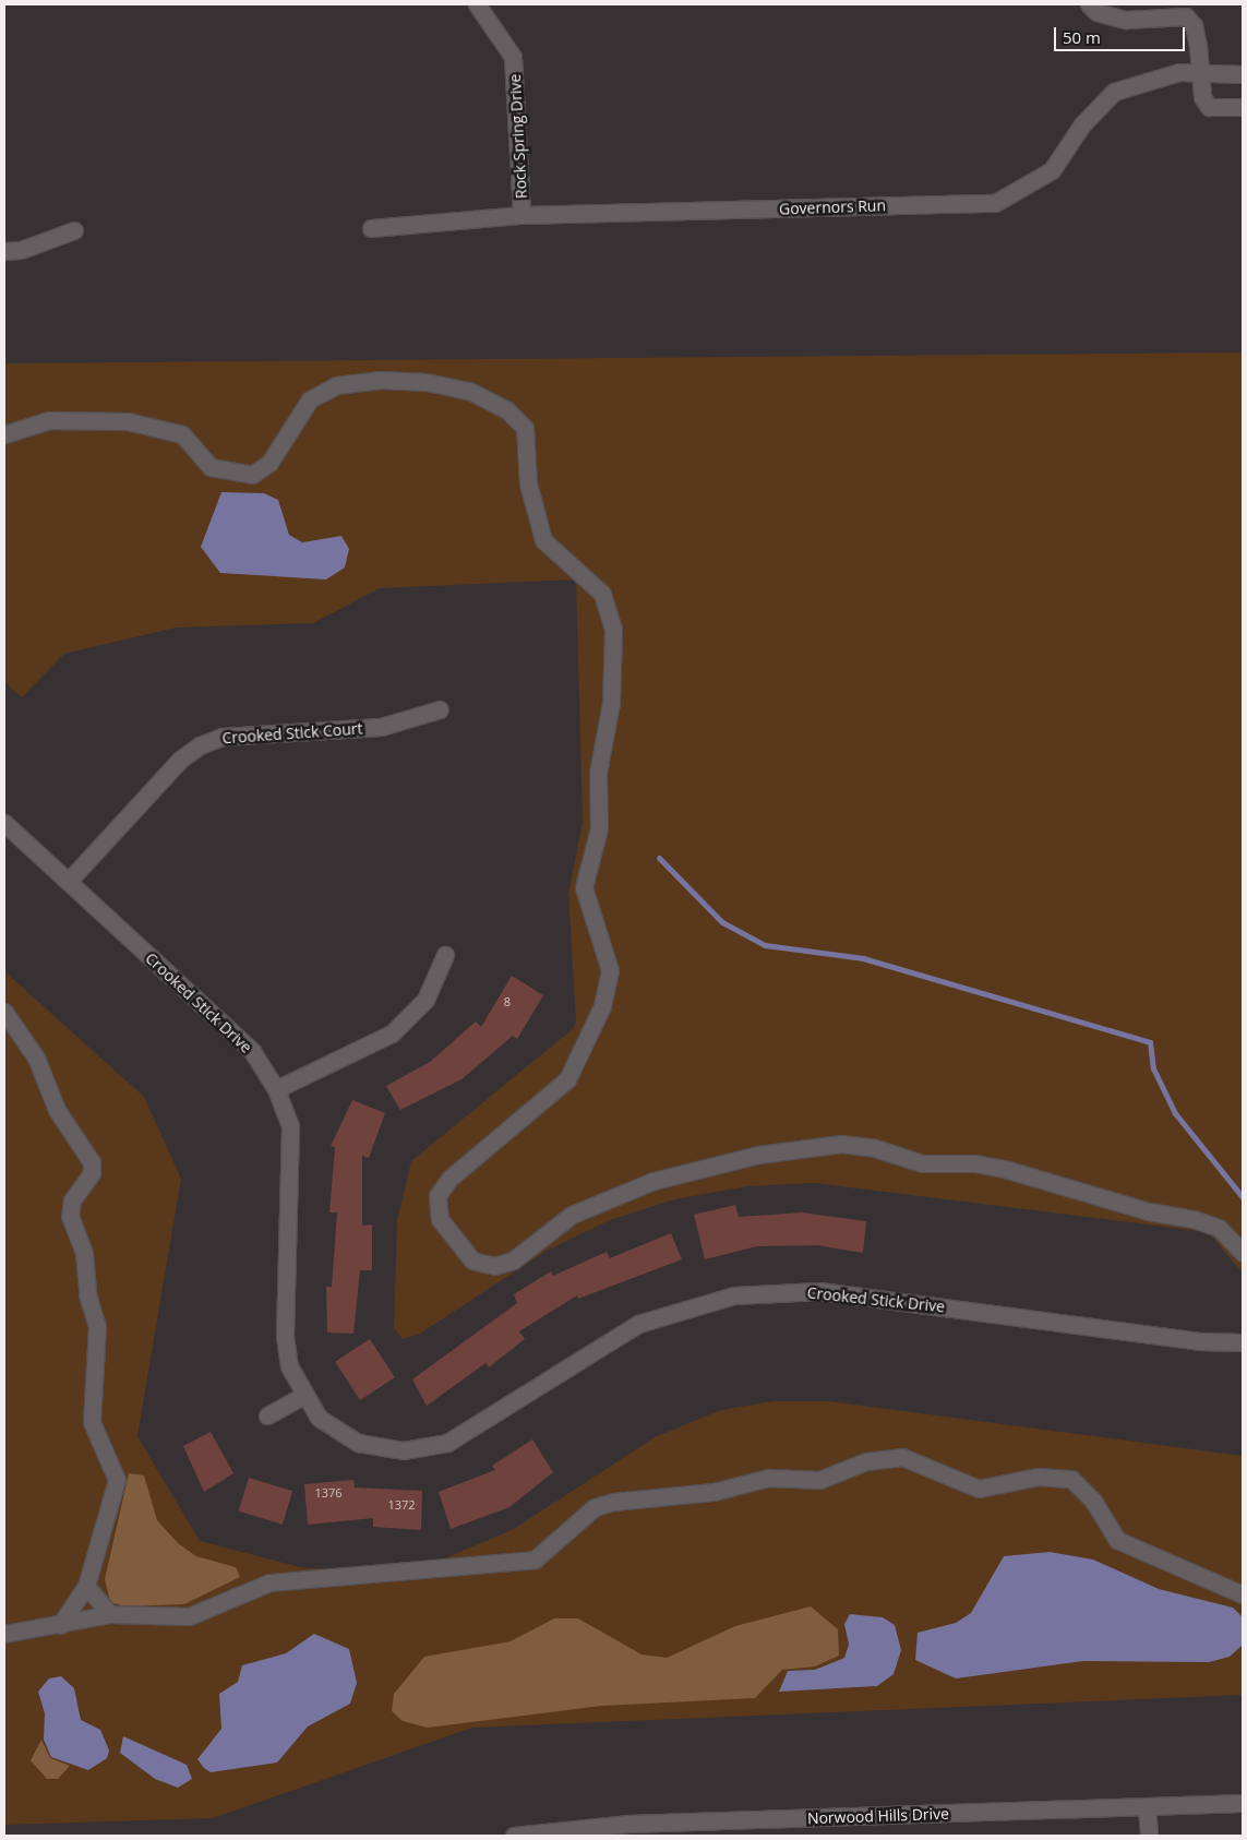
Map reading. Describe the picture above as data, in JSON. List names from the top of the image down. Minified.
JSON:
{"streets":{"street":["Rock Spring Drive","Governors Run","Crooked Stick Court","Crooked Stick Drive","Norwood Hills Drive"]},"crossings":[["Rock Spring Drive","Governors Run"],["Crooked Stick Court","Crooked Stick Drive"]],"house_numbers":["8","1376","1372"],"scale_bar":"50 m"}
